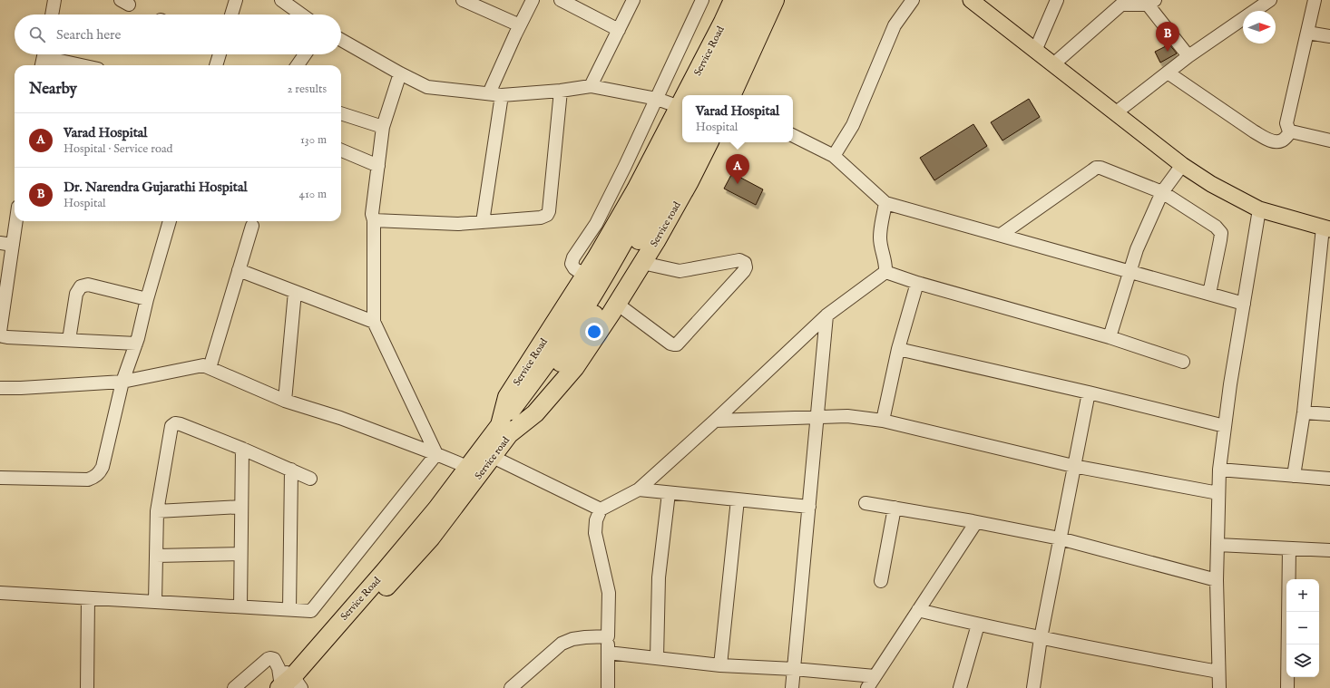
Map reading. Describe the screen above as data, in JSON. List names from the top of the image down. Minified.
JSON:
{"streets":{"highway":["Service Road","Service road"]},"crossings":[["Service Road","Service road"]],"north":"right","page":{"search":"Search here","pins":["B","A"],"heading":["Nearby","2 results"],"popup":["Varad Hospital","Hospital"],"list":[{"mark":"A","name":"Varad Hospital","note":"Hospital · Service road","value":"130 m"},{"mark":"B","name":"Dr. Narendra Gujarathi Hospital","note":"Hospital","value":"410 m"}],"map_buttons":["+","−"]}}
